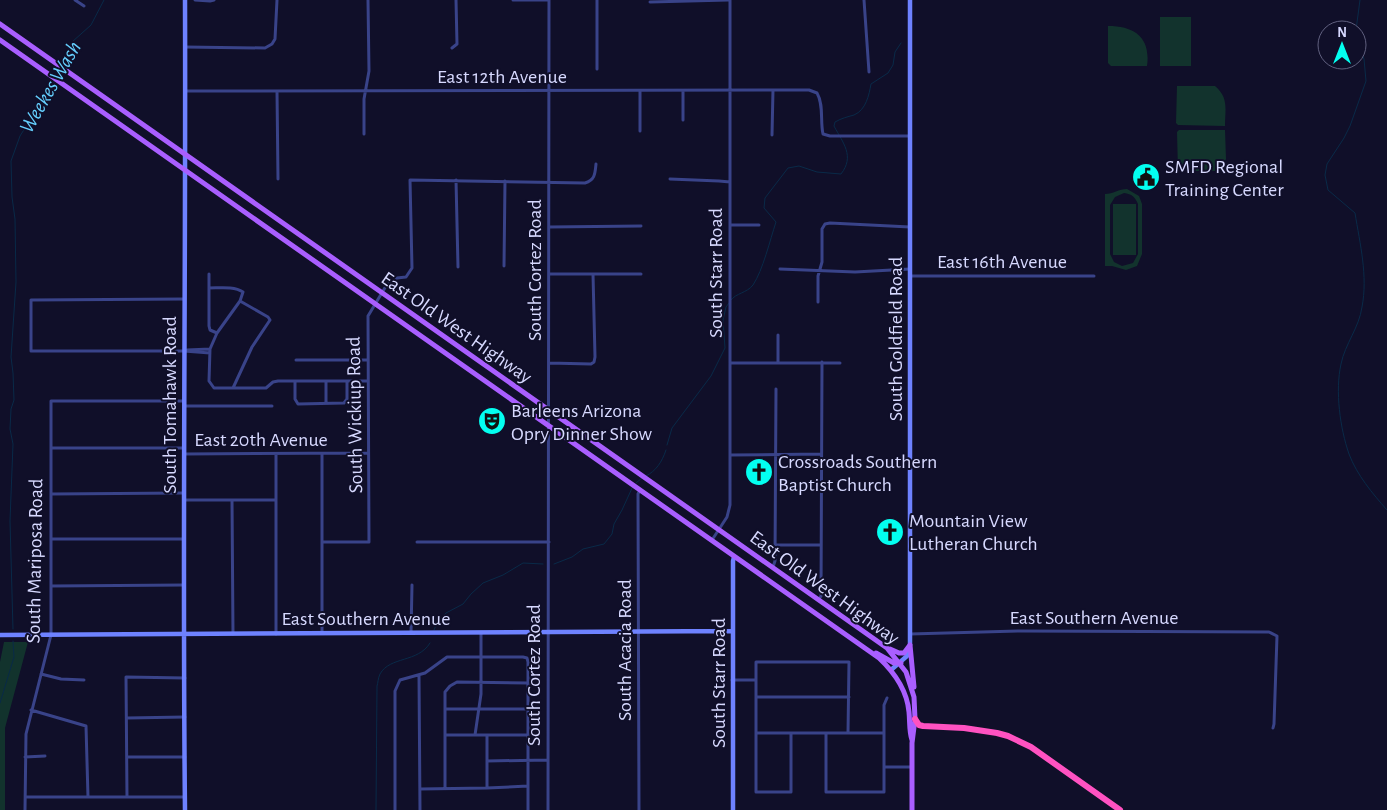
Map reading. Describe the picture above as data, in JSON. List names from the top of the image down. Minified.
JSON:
{"streets":{"main road":["South Starr Road","East Old West Highway","South Goldfield Road","South Tomahawk Road","East Southern Avenue"],"street":["East 12th Avenue","East 16th Avenue","South Cortez Road","South Wickiup Road","East 20th Avenue","South Mariposa Road","South Acacia Road"]},"crossings":[["East 12th Avenue","South Cortez Road"],["East 12th Avenue","South Starr Road"],["East 12th Avenue","South Goldfield Road"],["East 12th Avenue","South Tomahawk Road"],["East 16th Avenue","South Goldfield Road"],["South Cortez Road","East Old West Highway"],["South Cortez Road","East Southern Avenue"],["South Starr Road","East Old West Highway"],["South Starr Road","East Southern Avenue"],["East Old West Highway","South Goldfield Road"],["East Old West Highway","South Tomahawk Road"],["East Old West Highway","South Wickiup Road"],["East Old West Highway","South Acacia Road"],["South Goldfield Road","East Southern Avenue"],["South Tomahawk Road","East 20th Avenue"],["South Tomahawk Road","South Mariposa Road"],["South Tomahawk Road","East Southern Avenue"],["South Wickiup Road","East 20th Avenue"],["East 20th Avenue","South Mariposa Road"],["South Mariposa Road","East Southern Avenue"],["East Southern Avenue","South Acacia Road"]],"water":["Weekes Wash"],"places":{"public building":["SMFD Regional Training Center"],"theatre":["Barleens Arizona Opry Dinner Show"],"church":["Crossroads Southern Baptist Church","Mountain View Lutheran Church"]},"north":"top"}
